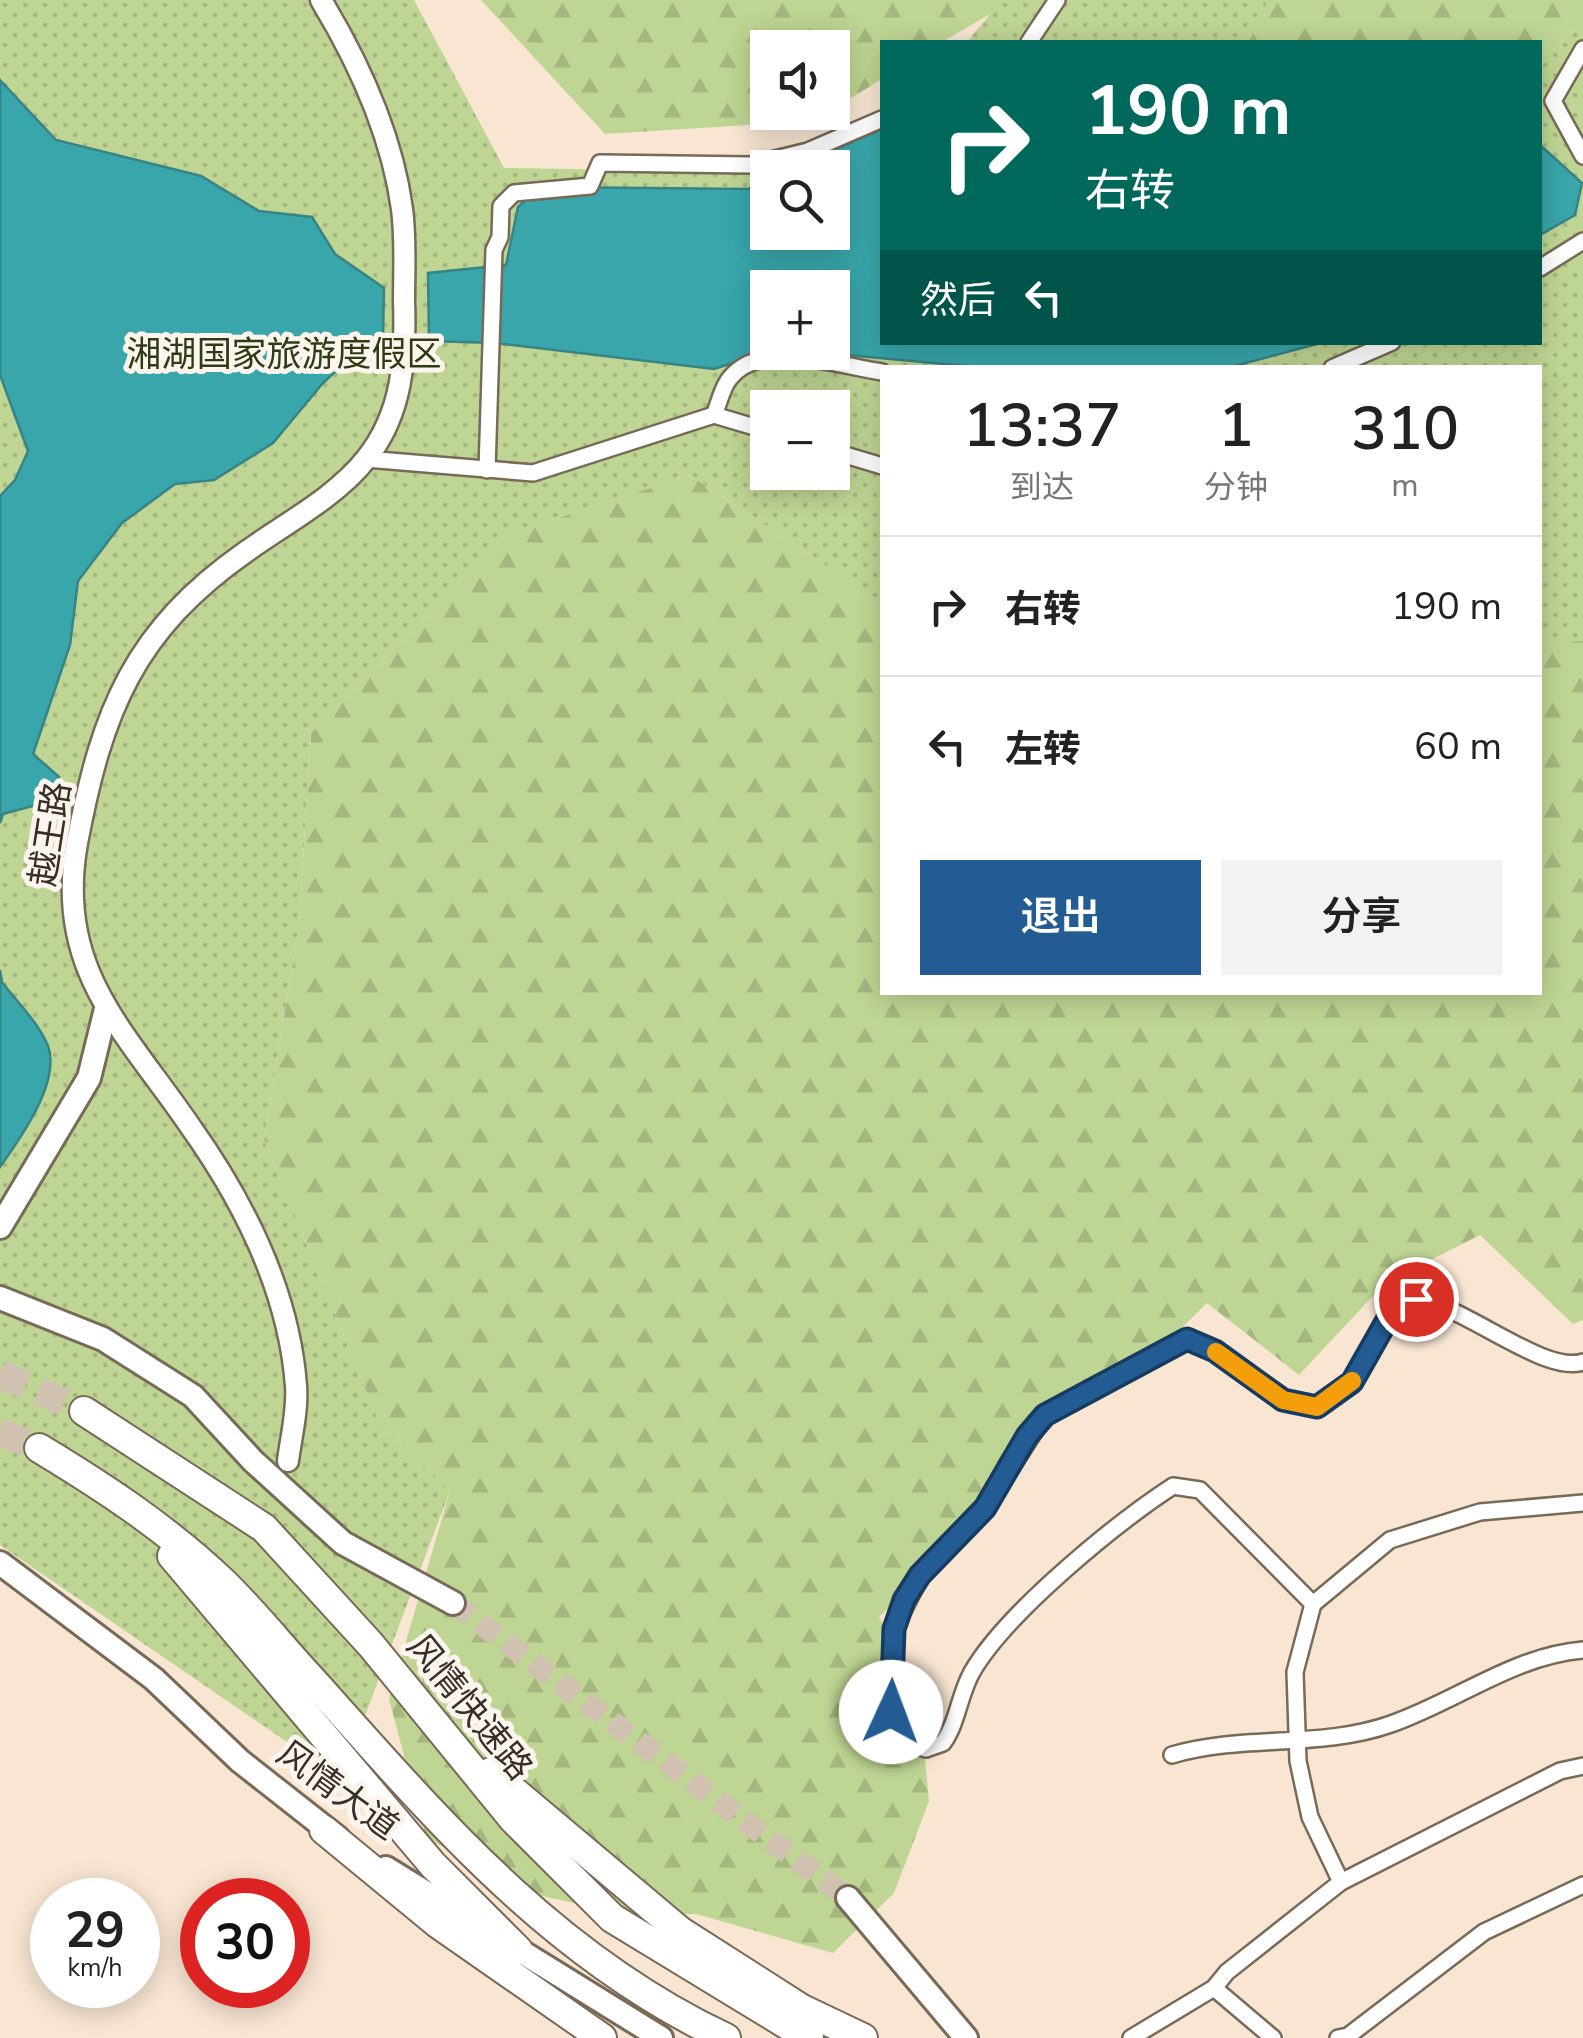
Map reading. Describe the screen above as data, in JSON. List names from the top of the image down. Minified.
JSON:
{"streets":{"highway":["风情快速路"],"main road":["越王路","风情大道"]},"parks":["湘湖国家旅游度假区"],"page":{"map_buttons":["+","−"],"turn":["190 m","右转"],"then":"然后","eta":["13:37","到达","1","分钟","310","m"],"list":[{"name":"右转","value":"190 m"},{"name":"左转","value":"60 m"}],"buttons":["退出","分享"],"speed":"29 km/h","limit":"30"}}
